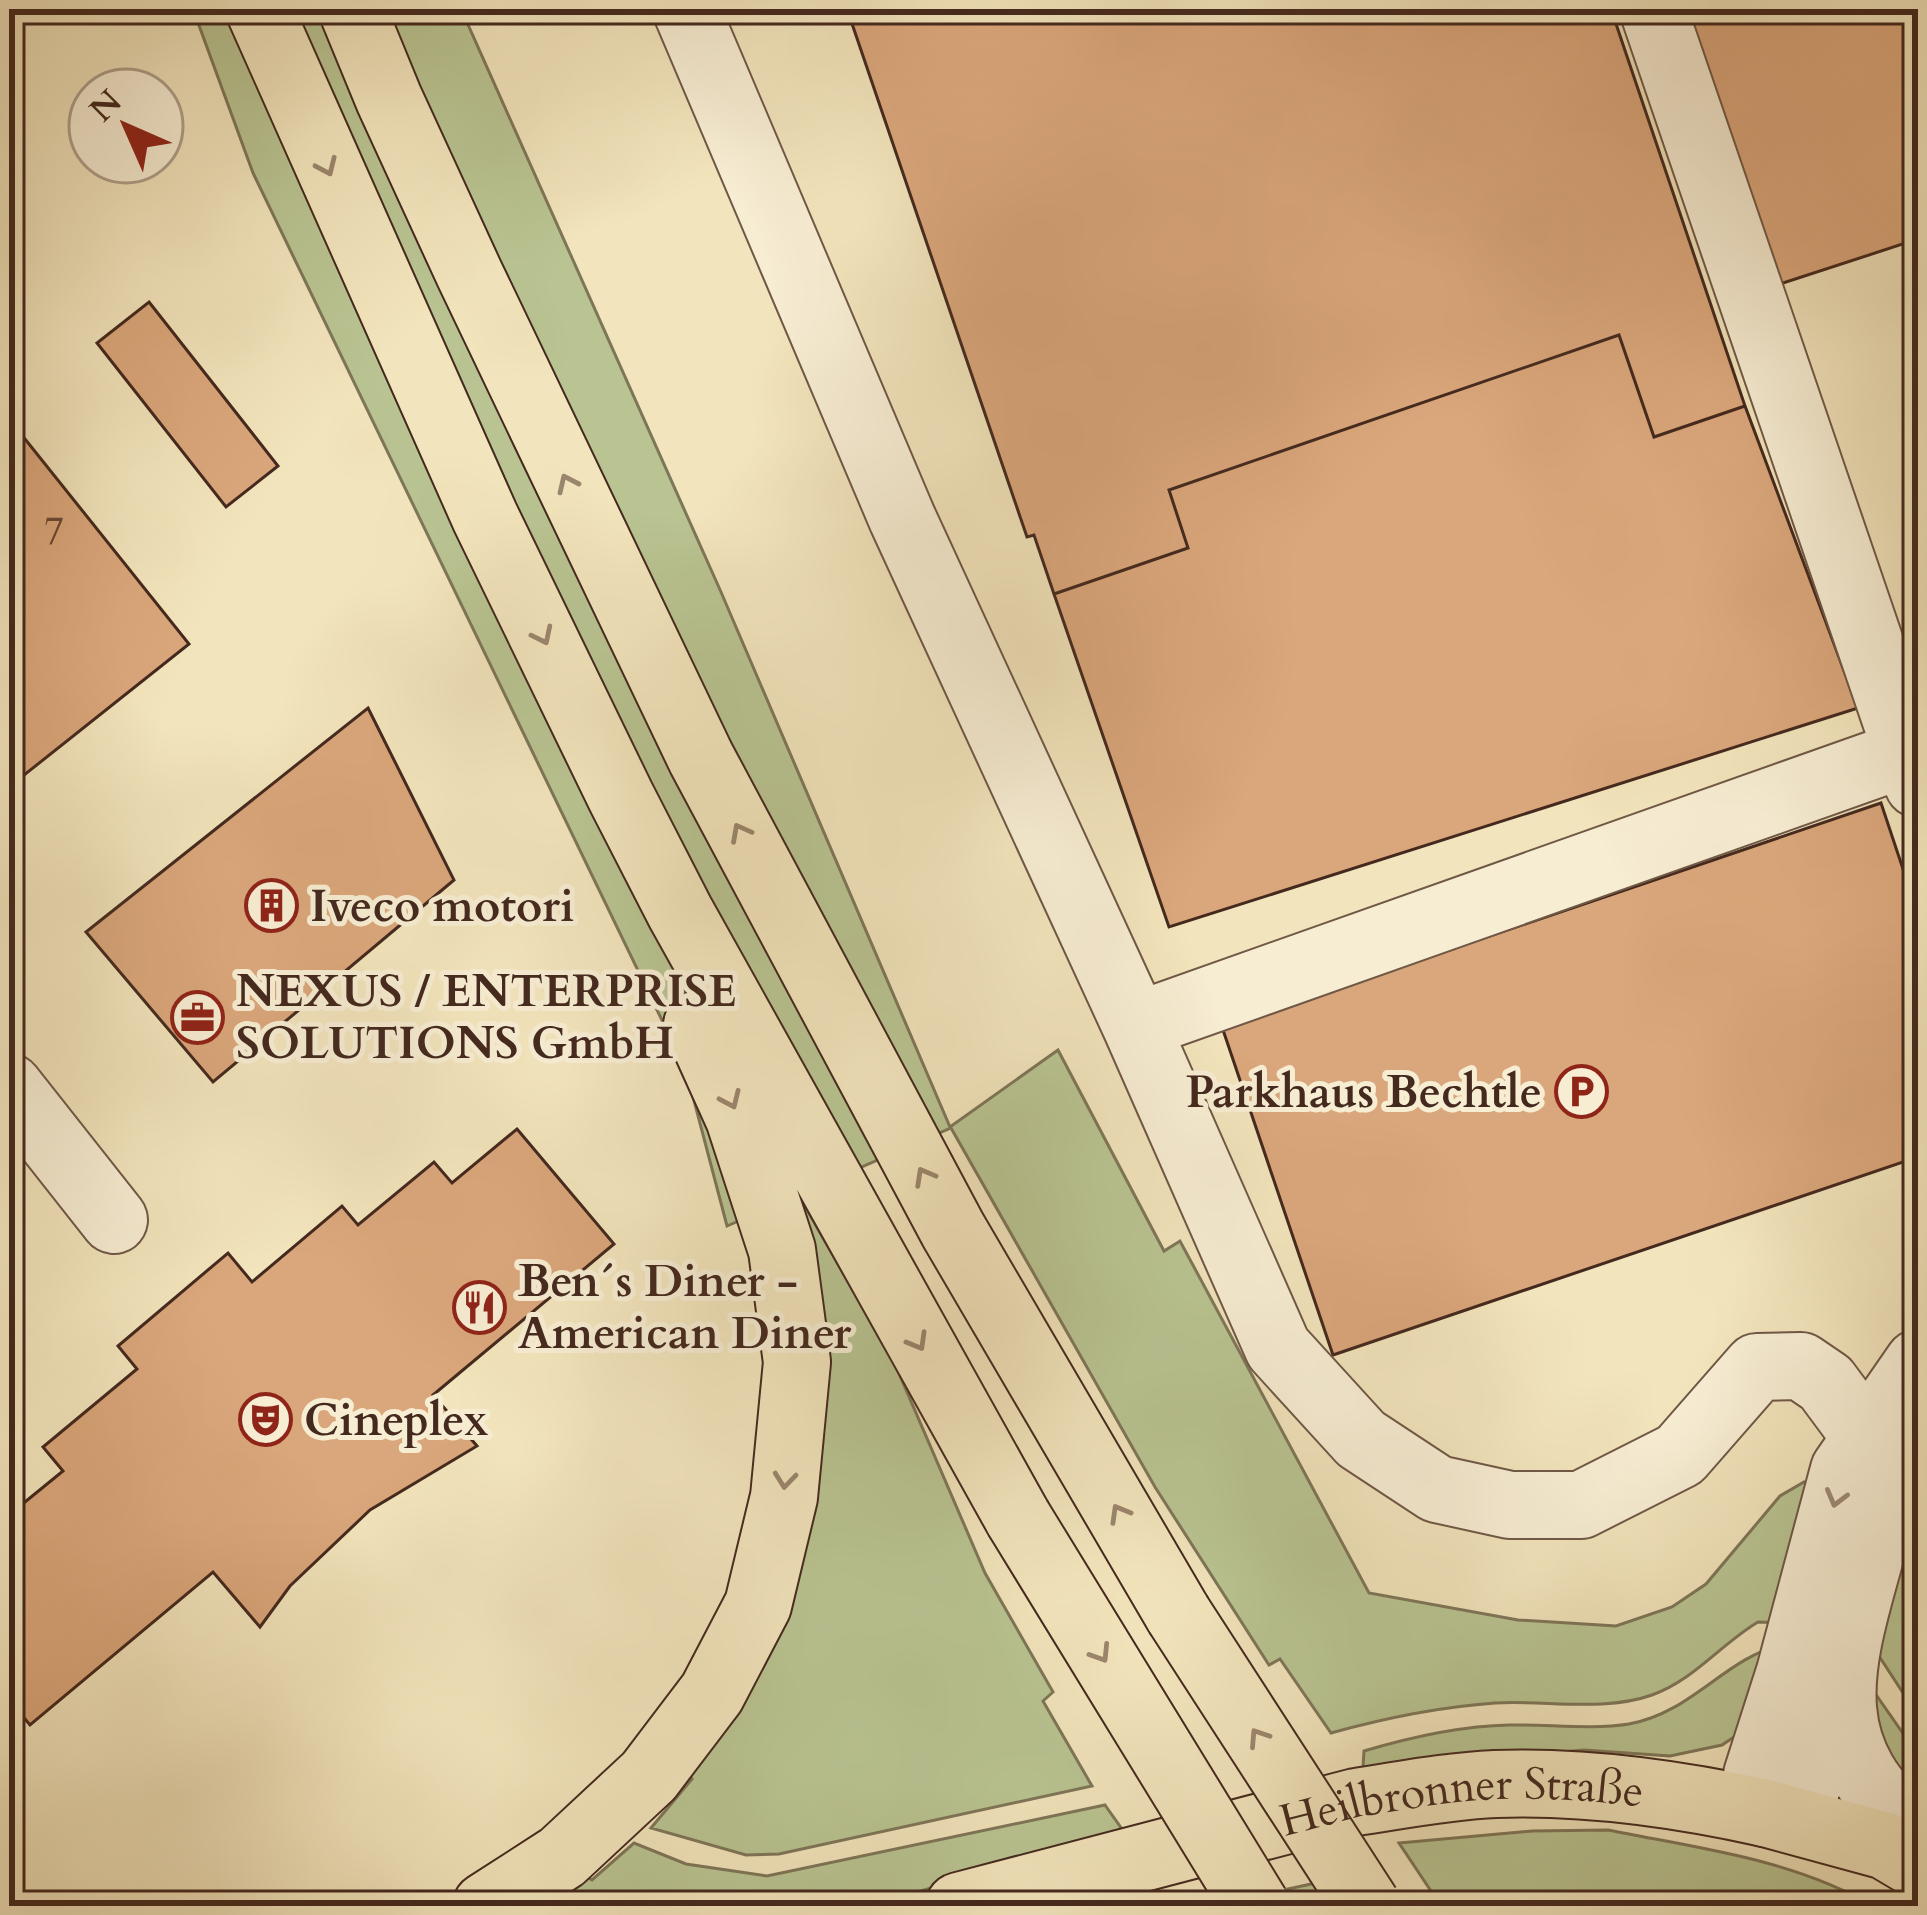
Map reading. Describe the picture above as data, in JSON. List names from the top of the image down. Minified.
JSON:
{"streets":{"main road":["Heilbronner Straße"]},"places":{"building":["Iveco motori"],"office":["NEXUS / ENTERPRISE SOLUTIONS GmbH"],"parking":["Parkhaus Bechtle"],"restaurant":["Ben´s Diner - American Diner"],"theatre":["Cineplex"]},"house_numbers":["7"],"north":"top left"}
